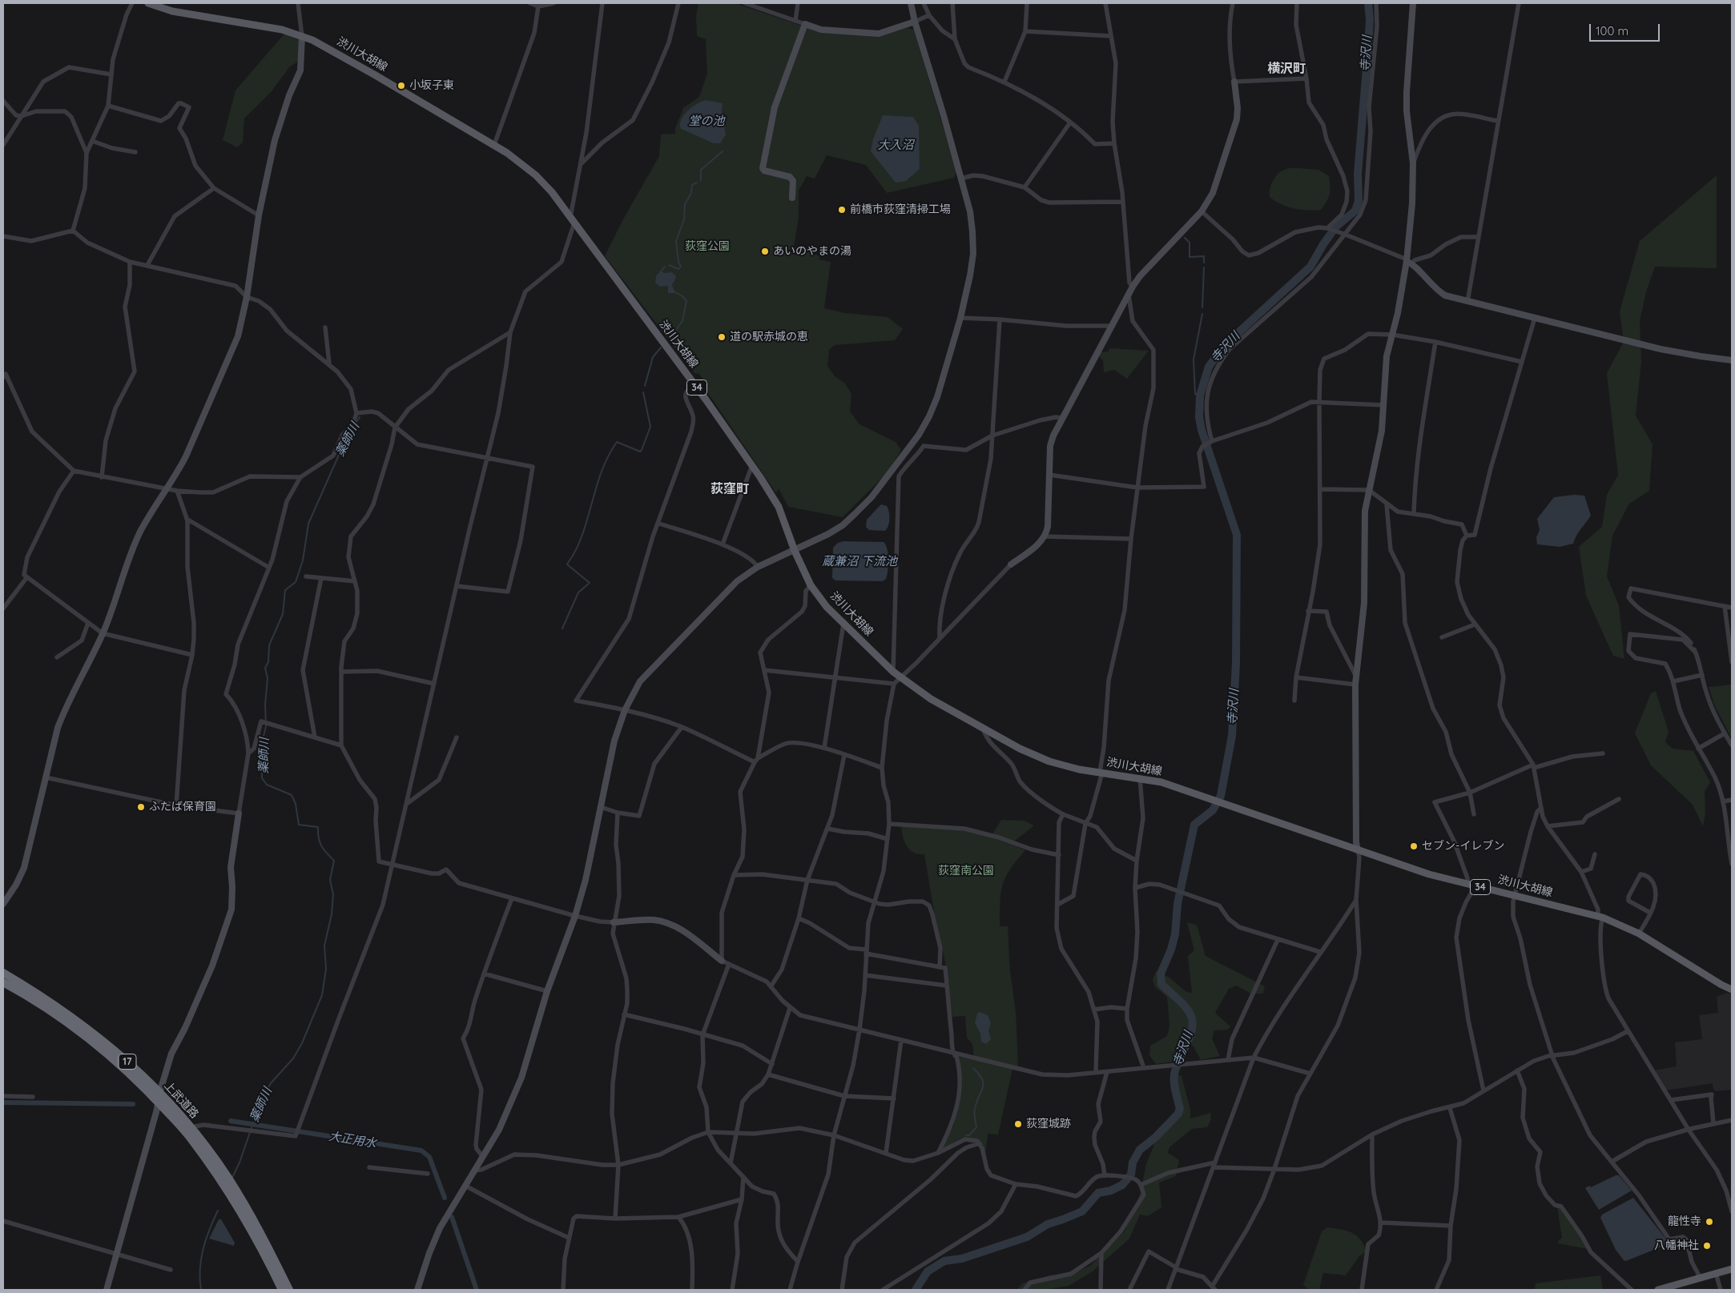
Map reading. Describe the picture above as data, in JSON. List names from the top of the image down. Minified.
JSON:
{"streets":{"highway":["17","上武道路"],"main road":["渋川大胡線","34"]},"districts":["横沢町","荻窪町"],"water":["寺沢川","堂の池","大入沼","薬師川","蔵兼沼 下流池","大正用水"],"parks":["荻窪公園","荻窪南公園"],"places":["小坂子東","前橋市荻窪清掃工場","あいのやまの湯","道の駅赤城の恵","ふたば保育園","セブン-イレブン","荻窪城跡","龍性寺","八幡神社"],"scale_bar":"100 m"}
